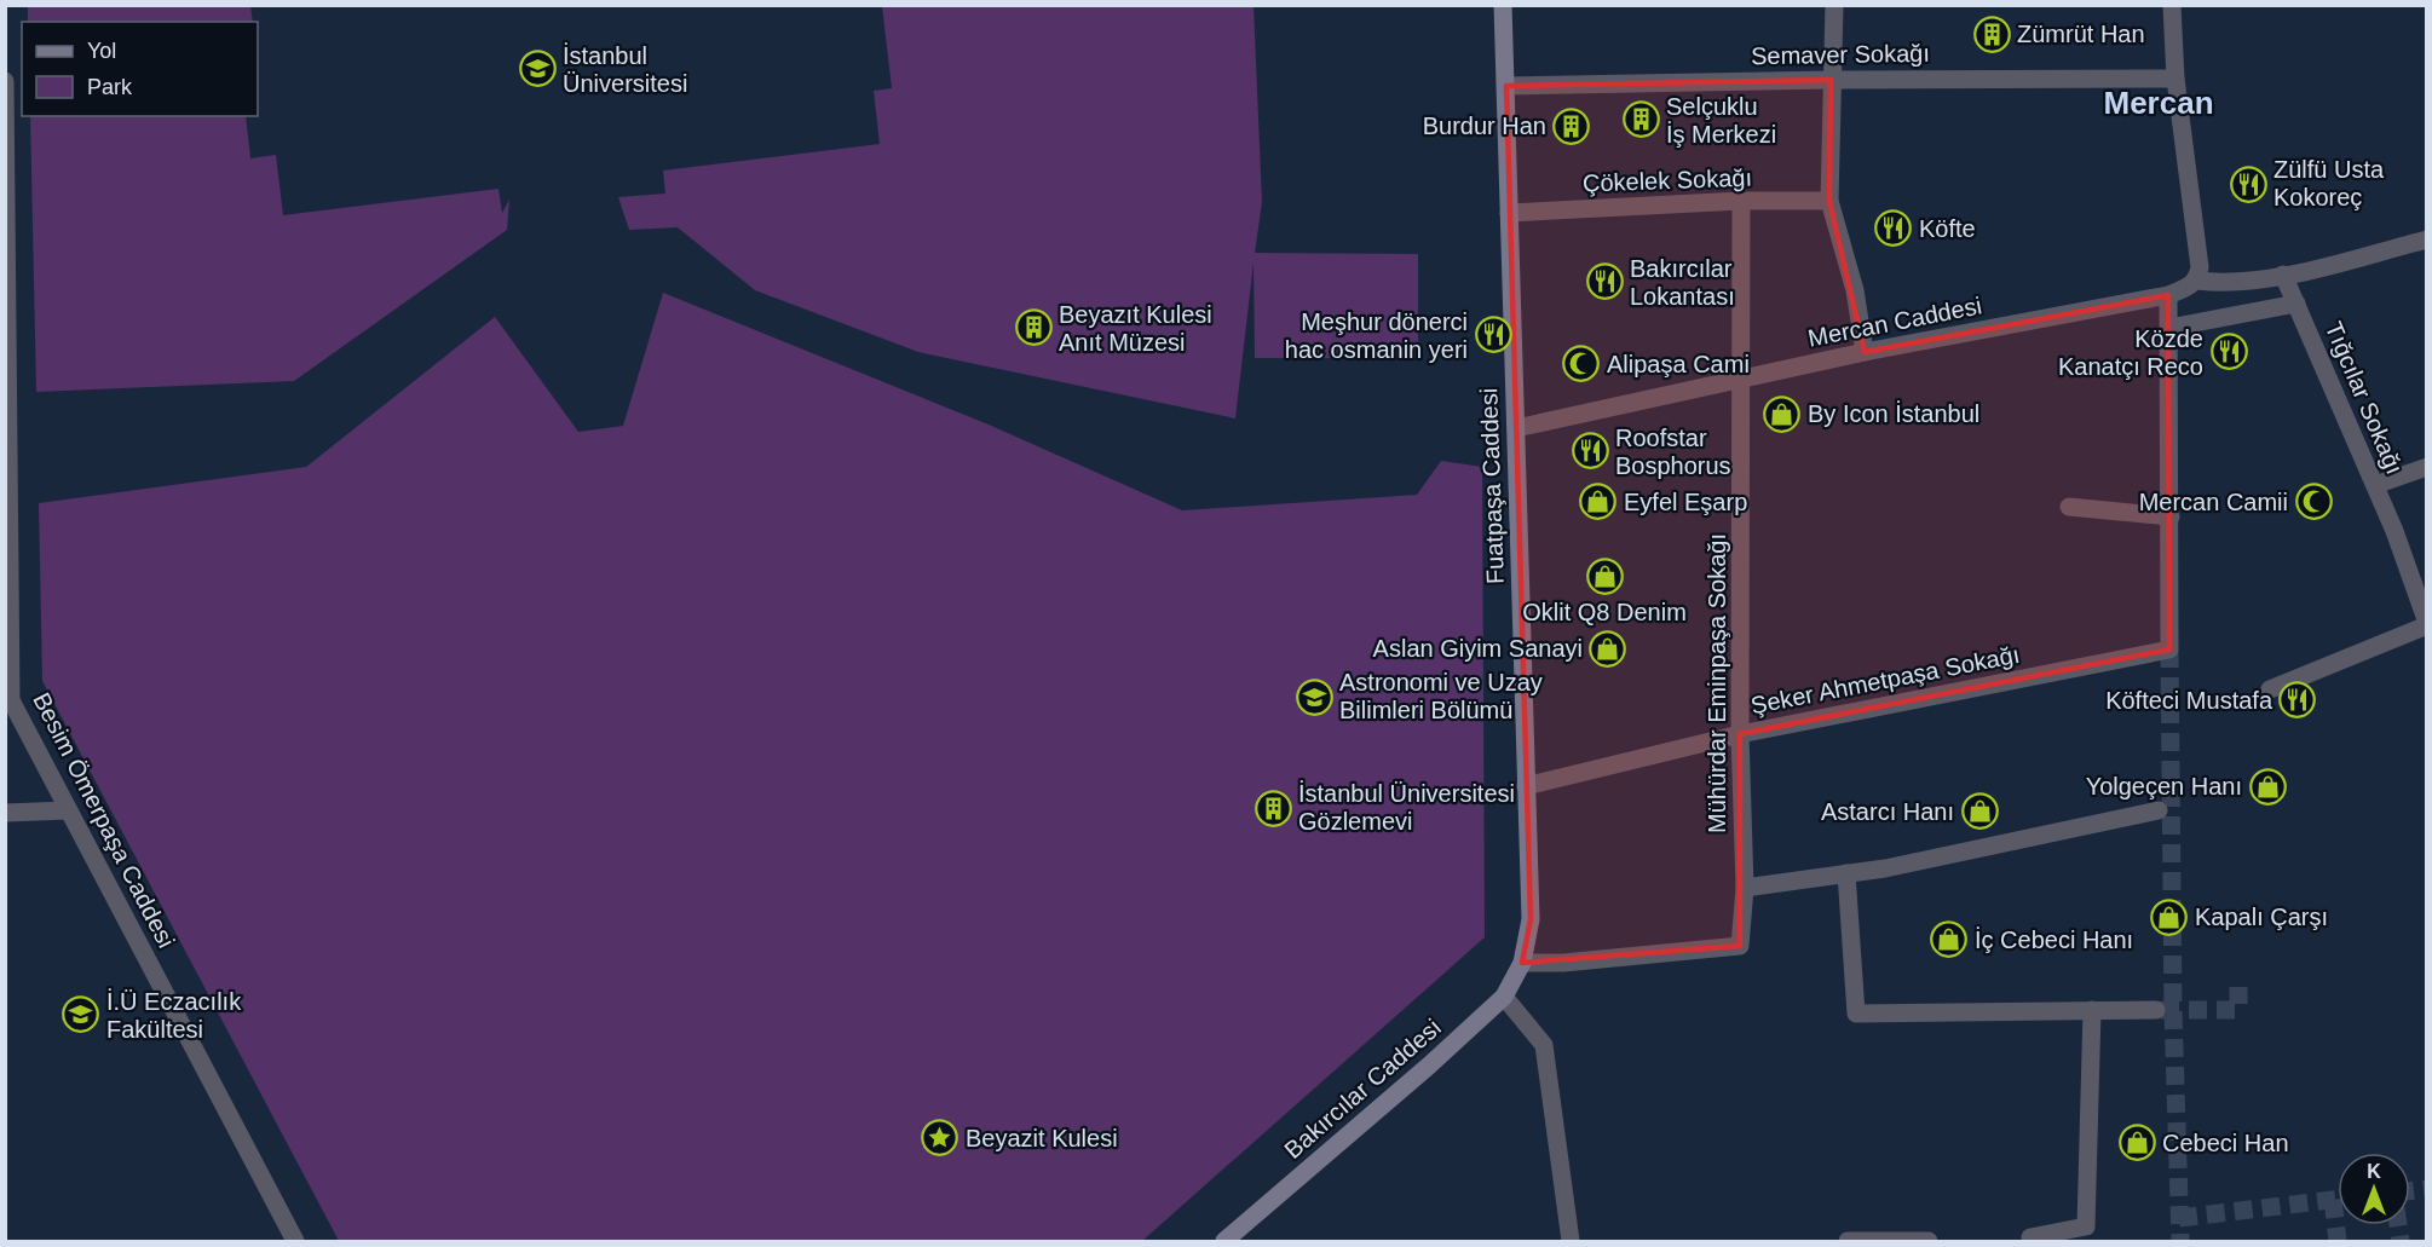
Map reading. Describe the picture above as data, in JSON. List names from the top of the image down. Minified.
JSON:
{"streets":{"main road":["Fuatpaşa Caddesi","Bakırcılar Caddesi"],"street":["Semaver Sokağı","Çökelek Sokağı","Mercan Caddesi","Tığcılar Sokağı","Şeker Ahmetpaşa Sokağı","Mühürdar Eminpaşa Sokağı","Besim Ömerpaşa Caddesi"]},"crossings":[["Semaver Sokağı","Fuatpaşa Caddesi"],["Çökelek Sokağı","Fuatpaşa Caddesi"],["Çökelek Sokağı","Mühürdar Eminpaşa Sokağı"],["Mercan Caddesi","Tığcılar Sokağı"],["Mercan Caddesi","Fuatpaşa Caddesi"],["Mercan Caddesi","Mühürdar Eminpaşa Sokağı"],["Fuatpaşa Caddesi","Şeker Ahmetpaşa Sokağı"],["Fuatpaşa Caddesi","Mühürdar Eminpaşa Sokağı"],["Fuatpaşa Caddesi","Bakırcılar Caddesi"],["Şeker Ahmetpaşa Sokağı","Mühürdar Eminpaşa Sokağı"],["Mühürdar Eminpaşa Sokağı","Bakırcılar Caddesi"]],"districts":["Mercan"],"places":{"building":["Zümrüt Han","Selçuklu İş Merkezi","Burdur Han","Beyazıt Kulesi Anıt Müzesi","İstanbul Üniversitesi Gözlemevi"],"school or university":["İstanbul Üniversitesi","Astronomi ve Uzay Bilimleri Bölümü","İ.Ü Eczacılık Fakültesi"],"restaurant":["Zülfü Usta Kokoreç","Köfte","Bakırcılar Lokantası","Meşhur dönerci hac osmanin yeri","Közde Kanatçı Reco","Roofstar Bosphorus","Köfteci Mustafa"],"mosque":["Alipaşa Cami","Mercan Camii"],"shop":["By Icon İstanbul","Eyfel Eşarp","Oklit Q8 Denim","Aslan Giyim Sanayi","Yolgeçen Hanı","Astarcı Hanı","Kapalı Çarşı","İç Cebeci Hanı","Cebeci Han"],"place":["Beyazit Kulesi"]},"legend":["Yol","Park"],"north":"top"}
